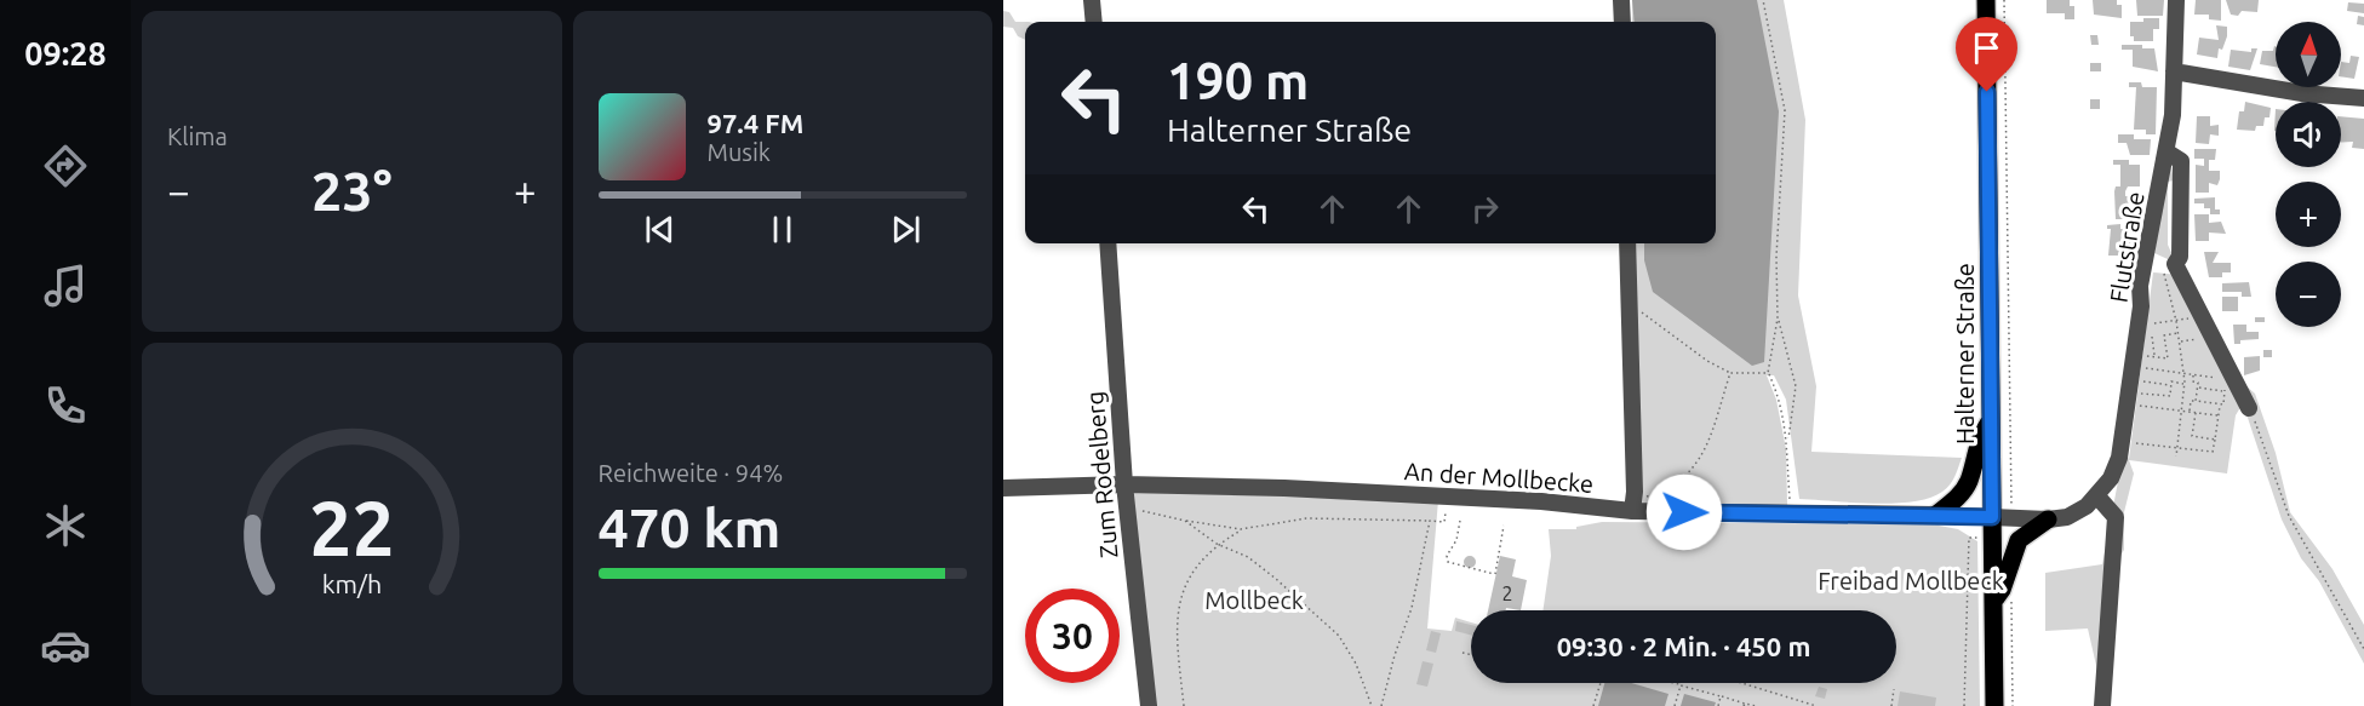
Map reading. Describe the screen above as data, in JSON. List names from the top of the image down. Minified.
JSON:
{"streets":{"main road":["Halterner Straße"],"street":["Flutstraße","Zum Rodelberg","An der Mollbecke"]},"crossings":[["Flutstraße","Halterner Straße"],["Flutstraße","An der Mollbecke"],["Halterner Straße","An der Mollbecke"],["Zum Rodelberg","An der Mollbecke"]],"parks":["Freibad Mollbeck","Mollbeck"],"house_numbers":["2"],"north":"top","page":{"tabs":"09:28","tile":["Klima",["Reichweite · 94%","470 km"]],"map_buttons":["+","−"],"turn":["190 m","Halterner Straße"],"song":["97.4 FM","Musik"],"heat":["−","23°","+"],"limit":"30","trip":"09:30 · 2 Min. · 450 m","gauge":["22","km/h"]}}
